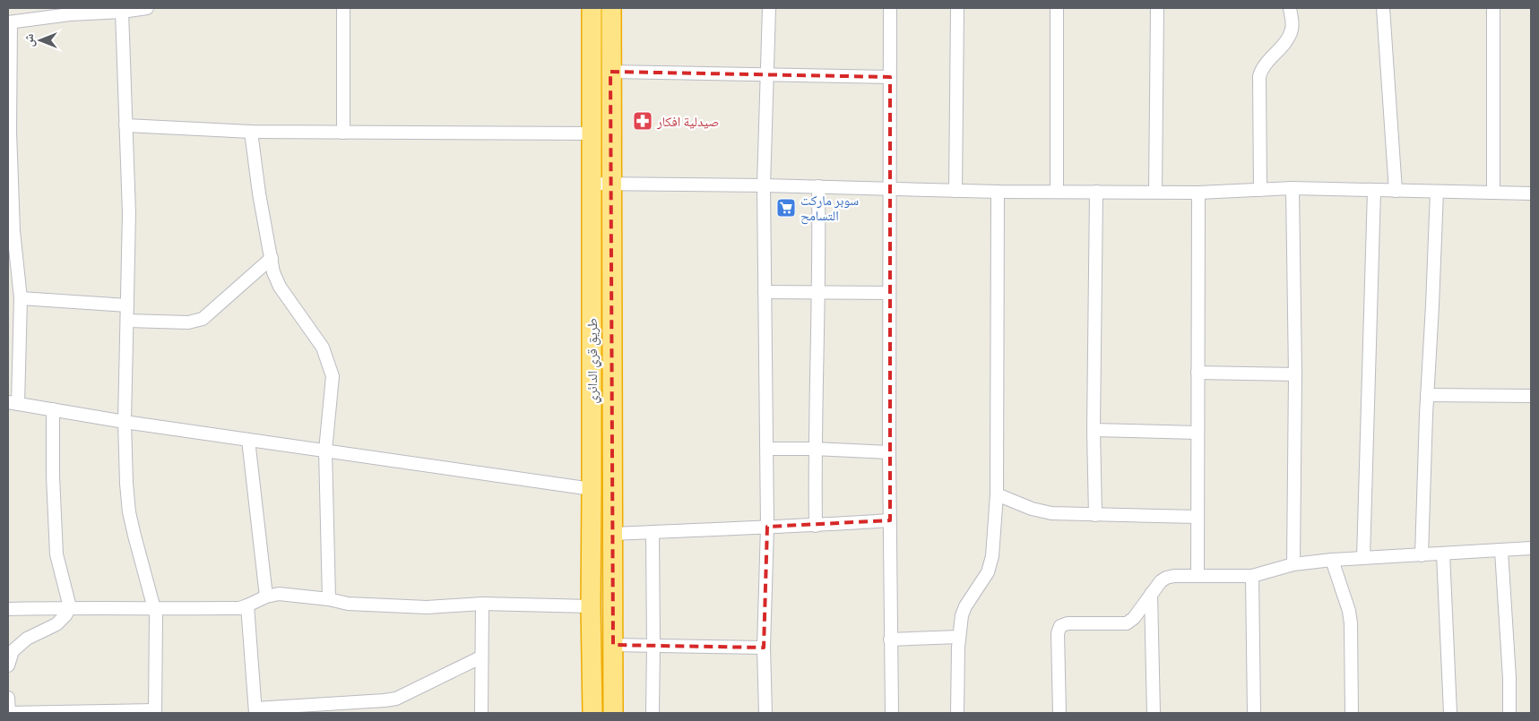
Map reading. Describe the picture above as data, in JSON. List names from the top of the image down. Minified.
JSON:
{"streets":{"highway":["طريق قري الدائري"]},"places":{"pharmacy":["صيدلية افكار"],"supermarket":["سوبر ماركت التسامح"]},"north":"left"}
